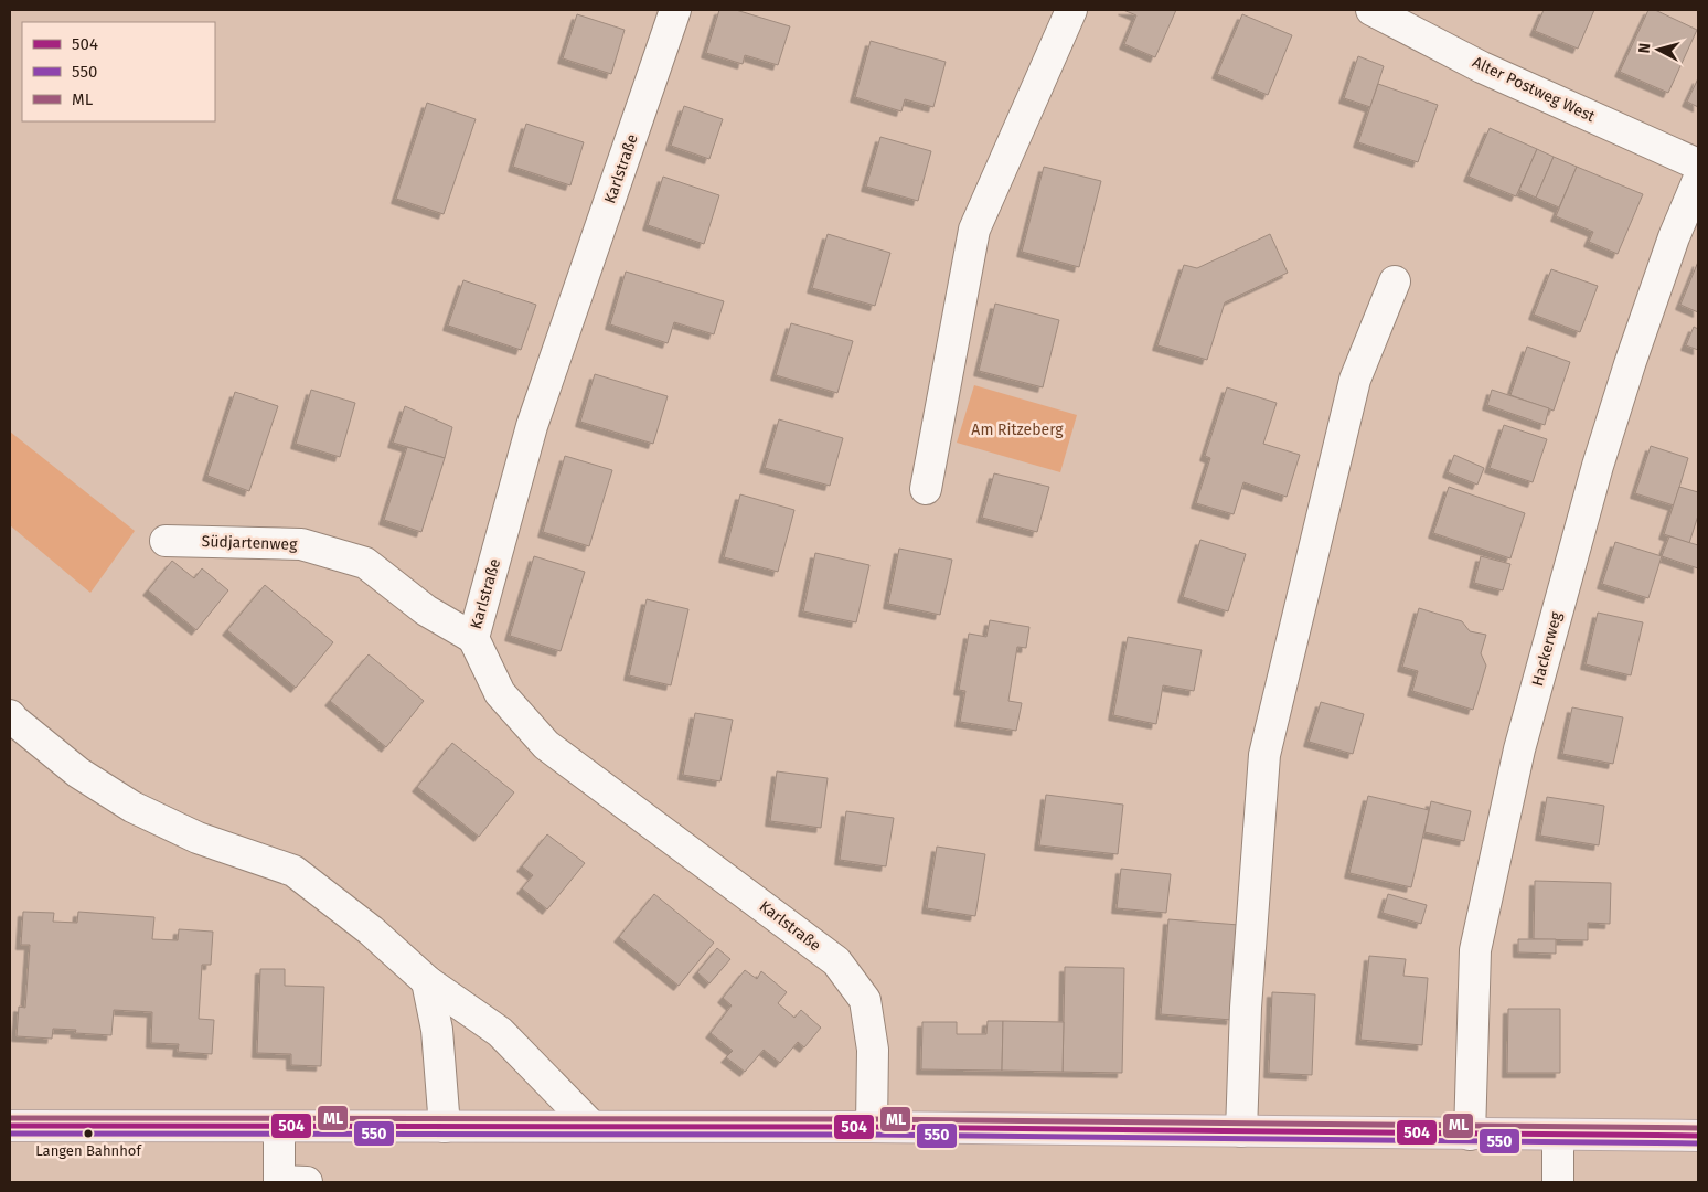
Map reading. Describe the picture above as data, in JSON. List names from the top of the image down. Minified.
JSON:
{"streets":{"street":["Alter Postweg West","Karlstraße","Südjartenweg","Hackerweg"]},"crossings":[["Karlstraße","Südjartenweg"]],"parks":["Am Ritzeberg"],"places":["Langen Bahnhof"],"lines":["transit line ML","transit line 504","transit line 550"],"legend":["504","550","ML"],"north":"left"}
